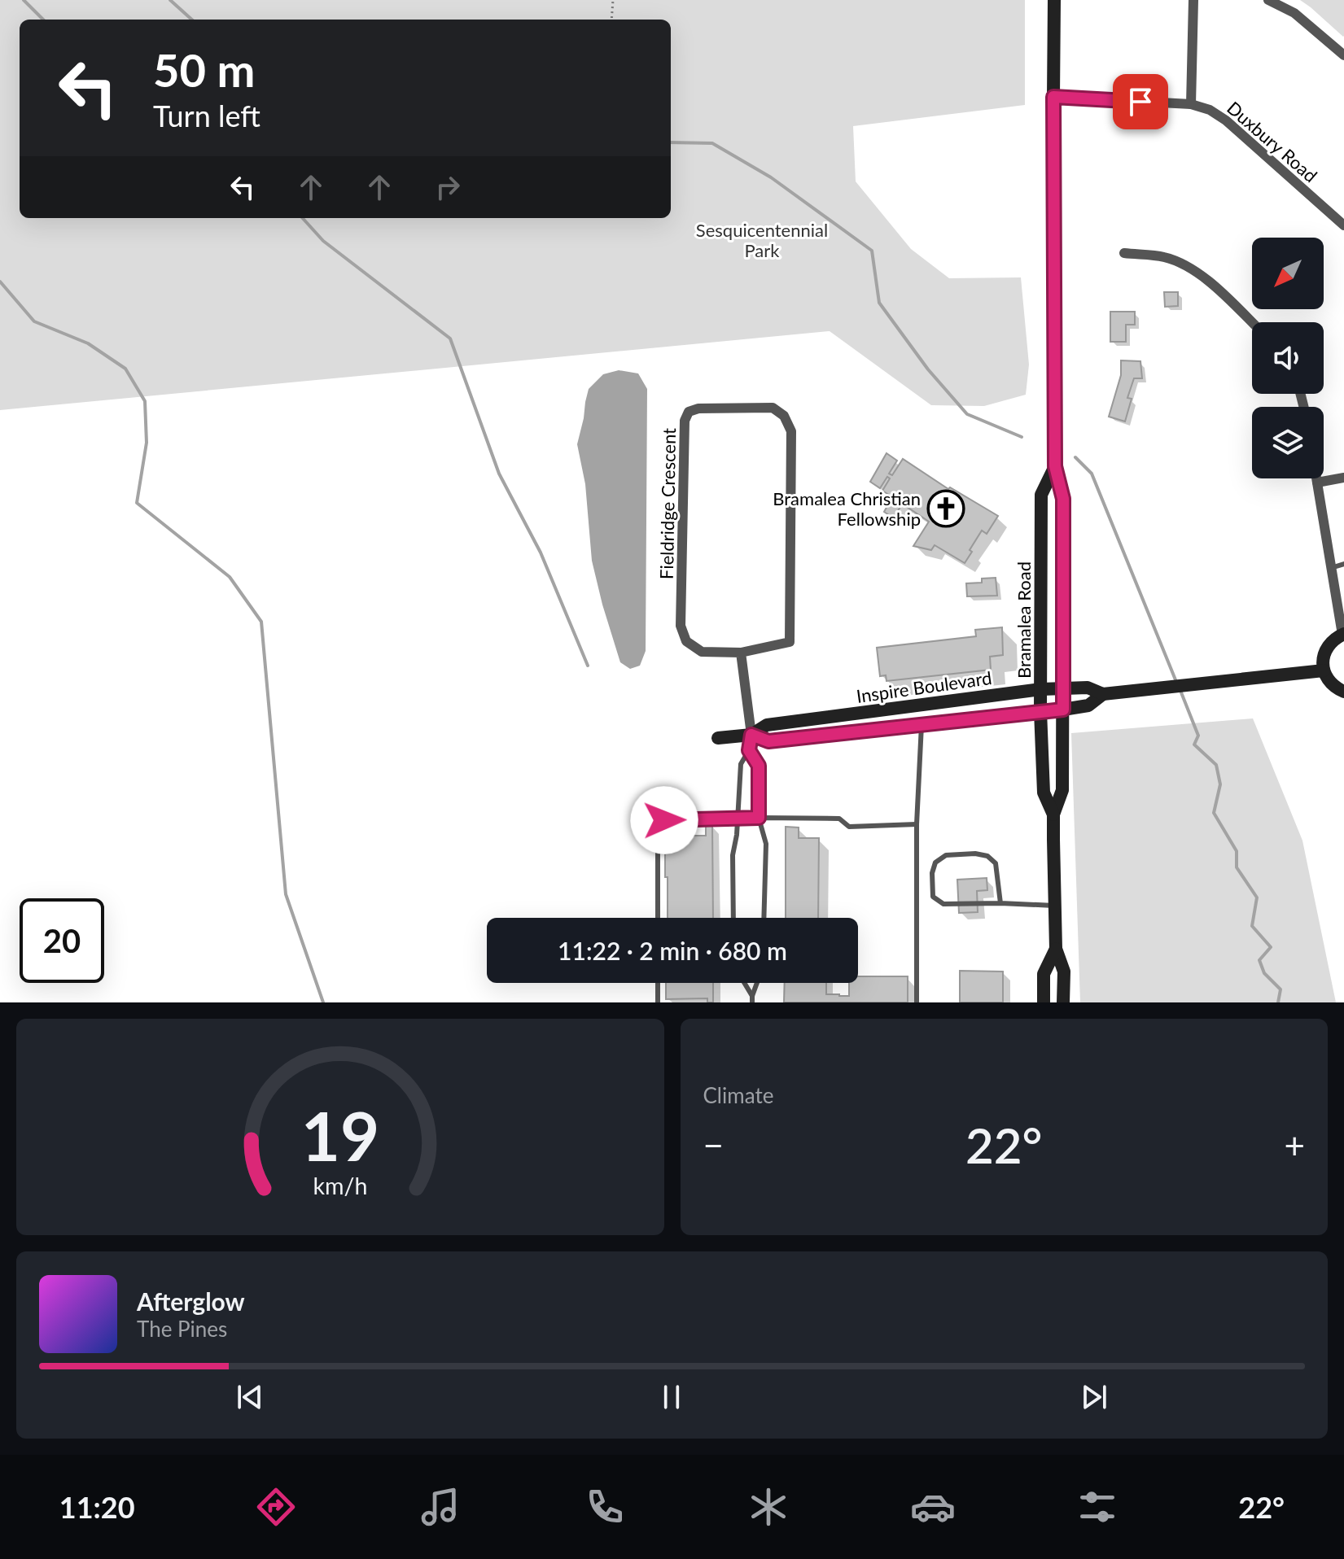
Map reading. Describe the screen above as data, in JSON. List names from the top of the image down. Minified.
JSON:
{"streets":{"main road":["Bramalea Road","Inspire Boulevard"],"street":["Duxbury Road","Fieldridge Crescent"]},"crossings":[["Duxbury Road","Bramalea Road"],["Bramalea Road","Inspire Boulevard"]],"parks":["Sesquicentennial Park"],"places":{"church":["Bramalea Christian Fellowship"]},"north":"bottom left","page":{"turn":["50 m","Turn left"],"limit":"20","trip":"11:22 · 2 min · 680 m","tile":"Climate","heat":["−","22°","+"],"song":["Afterglow","The Pines"],"tabs":["11:20","22°"],"gauge":["19","km/h"]}}
